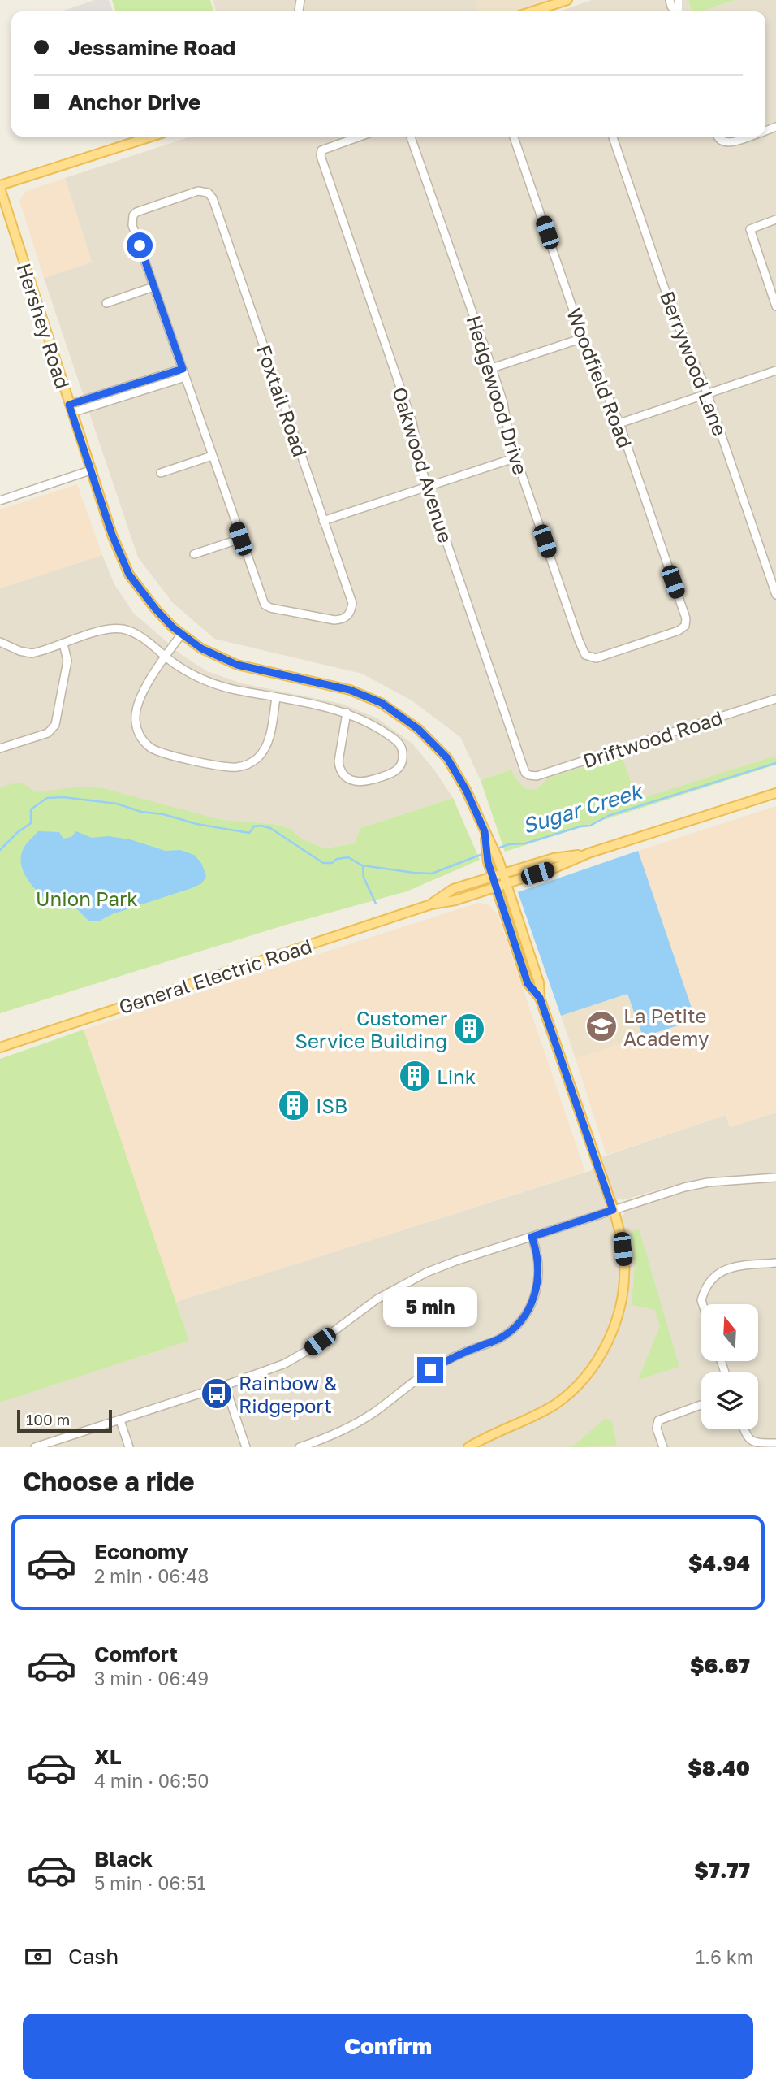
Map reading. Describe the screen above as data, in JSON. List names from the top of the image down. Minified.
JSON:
{"streets":{"main road":["Hershey Road","General Electric Road"],"street":["Berrywood Lane","Woodfield Road","Hedgewood Drive","Foxtail Road","Oakwood Avenue","Driftwood Road"]},"crossings":[["Hershey Road","General Electric Road"],["Woodfield Road","Hedgewood Drive"],["Oakwood Avenue","Driftwood Road"]],"water":["Sugar Creek"],"parks":["Union Park"],"places":{"school or university":["La Petite Academy"],"building":["Customer Service Building","Link","ISB"],"bus stop":["Rainbow & Ridgeport"]},"scale_bar":"100 m","north":"top","page":{"banner":["Jessamine Road","Anchor Drive"],"bubble":"5 min","scale":"100 m","heading":"Choose a ride","list":[{"name":"Economy","note":"2 min · 06:48","value":"$4.94"},{"name":"Comfort","note":"3 min · 06:49","value":"$6.67"},{"name":"XL","note":"4 min · 06:50","value":"$8.40"},{"name":"Black","note":"5 min · 06:51","value":"$7.77"}],"pay":["Cash","1.6 km"],"buttons":"Confirm"}}
